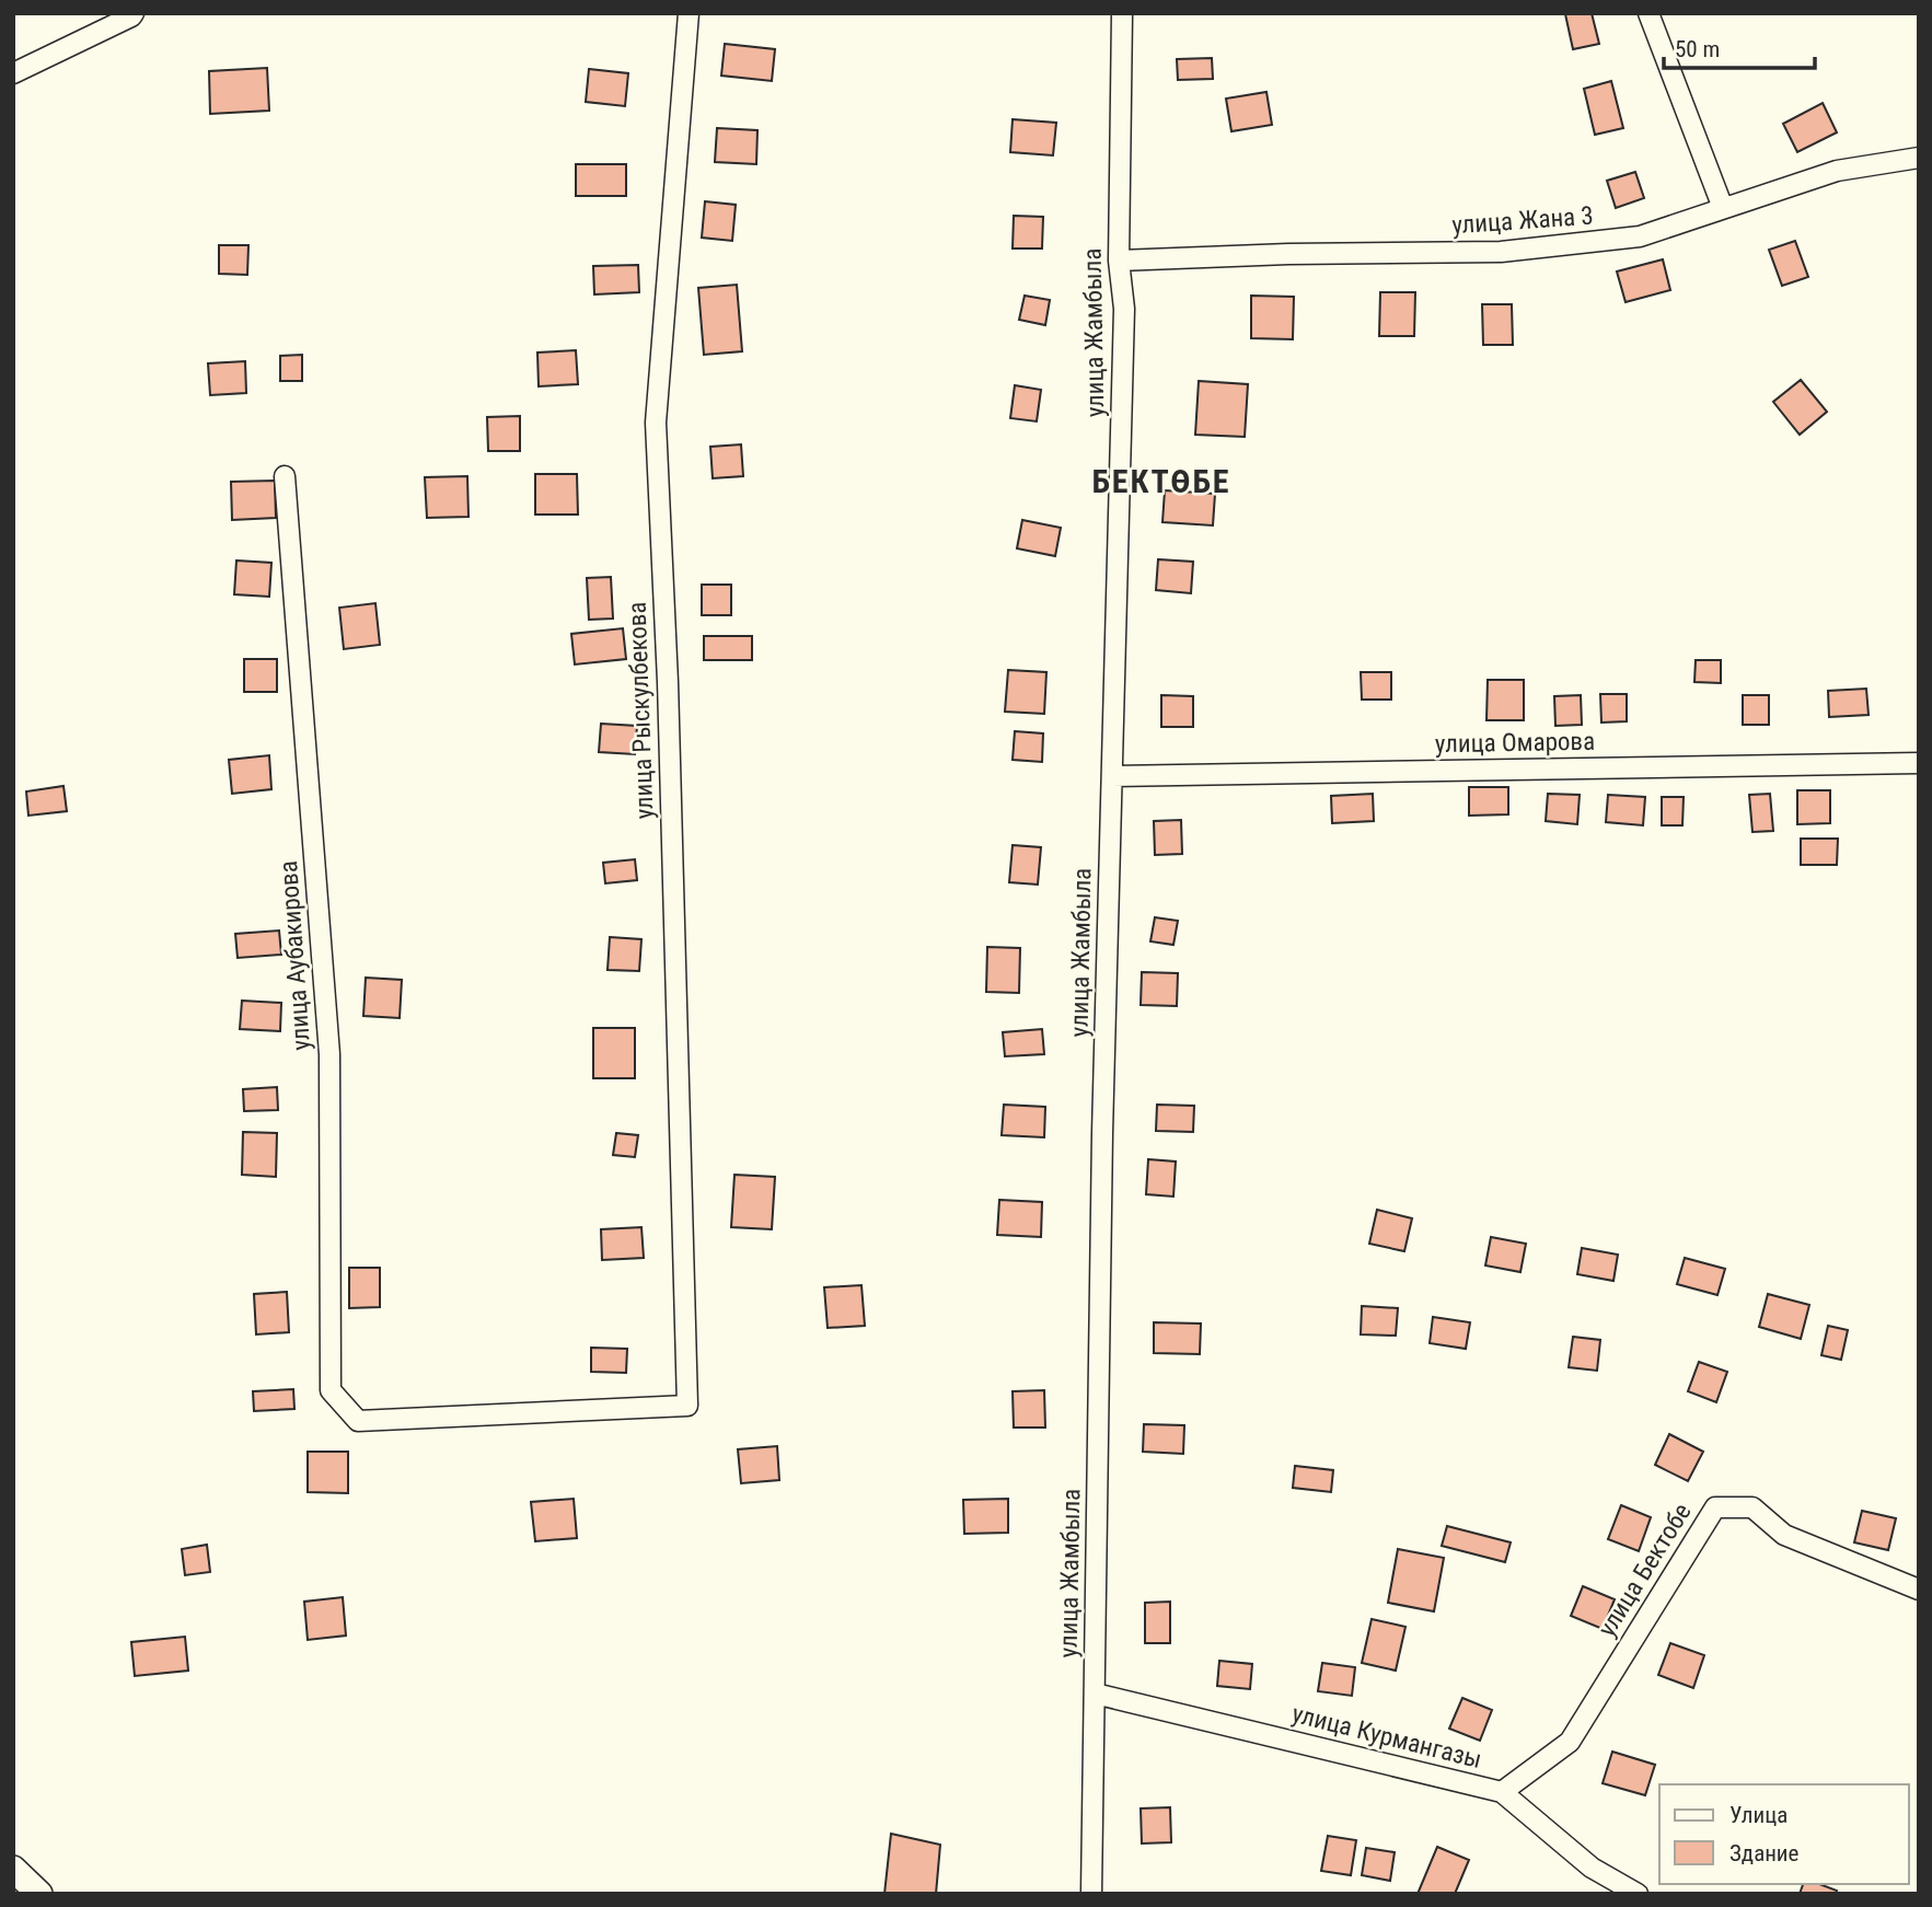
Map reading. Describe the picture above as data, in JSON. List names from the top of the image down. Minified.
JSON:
{"streets":{"street":["улица Жана 3","улица Жамбыла","улица Рыскулбекова","улица Омарова","улица Аубакирова","улица Бектобе","улица Курмангазы"]},"crossings":[["улица Жана 3","улица Жамбыла"],["улица Жамбыла","улица Омарова"],["улица Жамбыла","улица Курмангазы"],["улица Рыскулбекова","улица Аубакирова"],["улица Бектобе","улица Курмангазы"]],"districts":["БЕКТӨБЕ"],"legend":["Улица","Здание"],"scale_bar":"50 m"}
